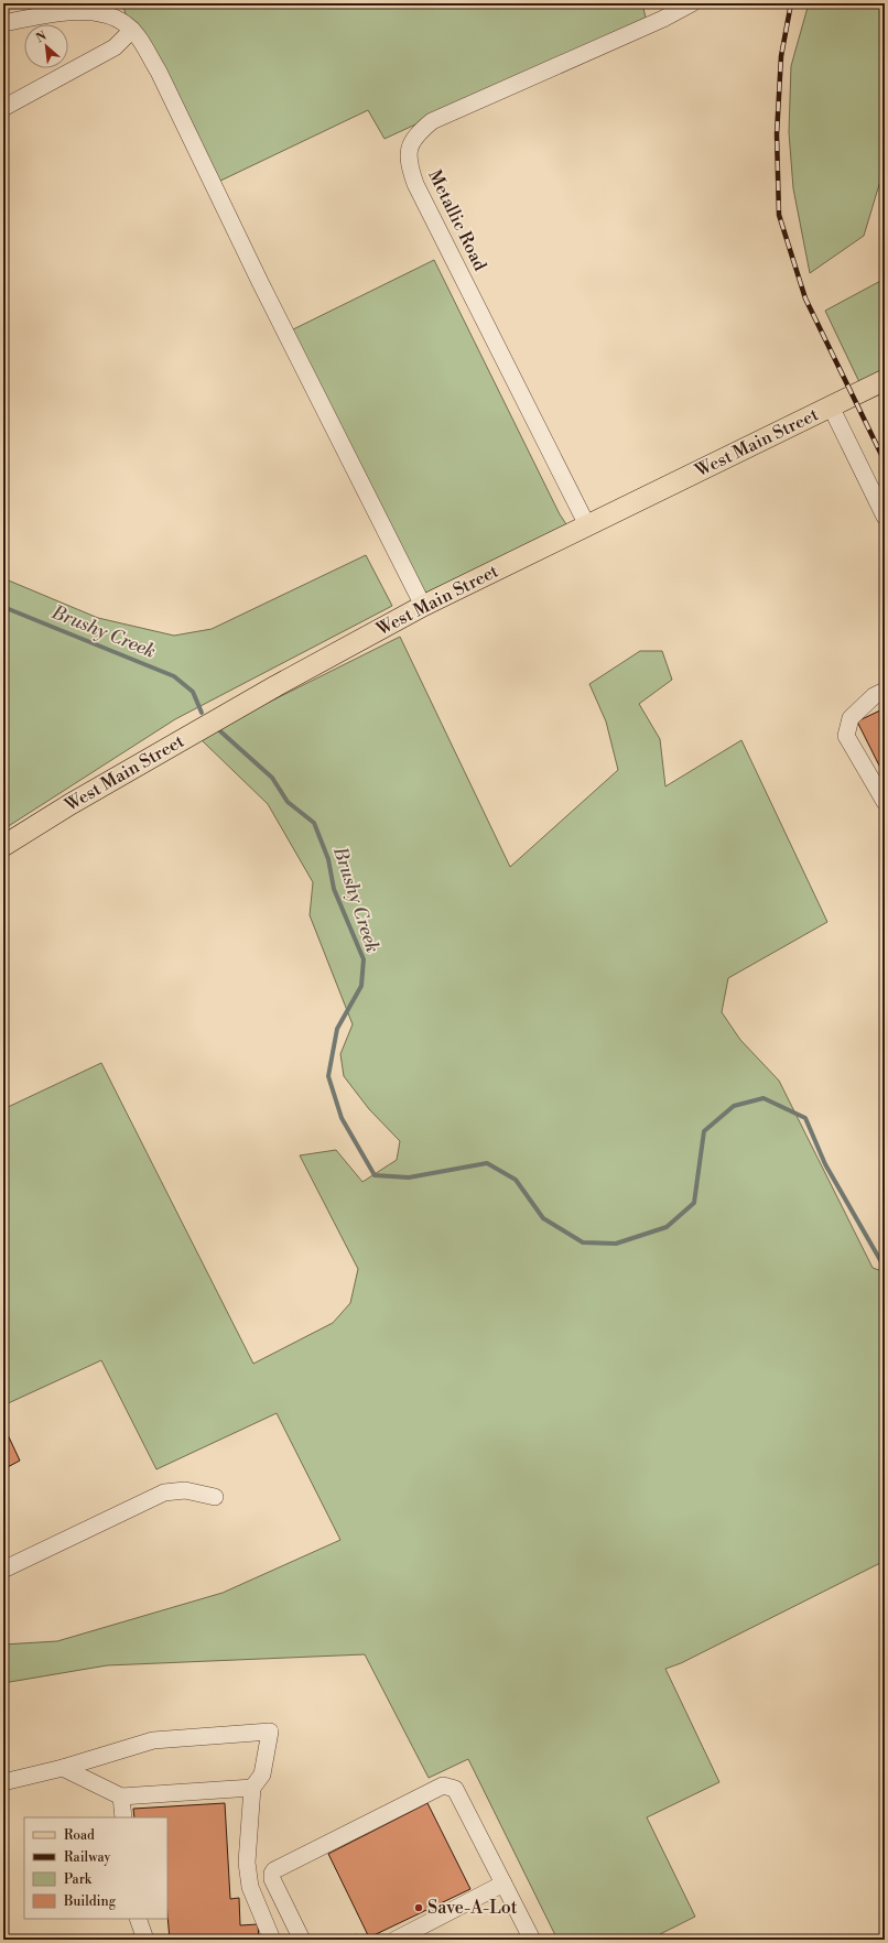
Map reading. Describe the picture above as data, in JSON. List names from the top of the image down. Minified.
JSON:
{"streets":{"main road":["West Main Street"],"street":["Metallic Road"]},"crossings":[["Metallic Road","West Main Street"]],"water":["Brushy Creek"],"places":["Save-A-Lot"],"legend":["Road","Railway","Park","Building"],"north":"top left"}
